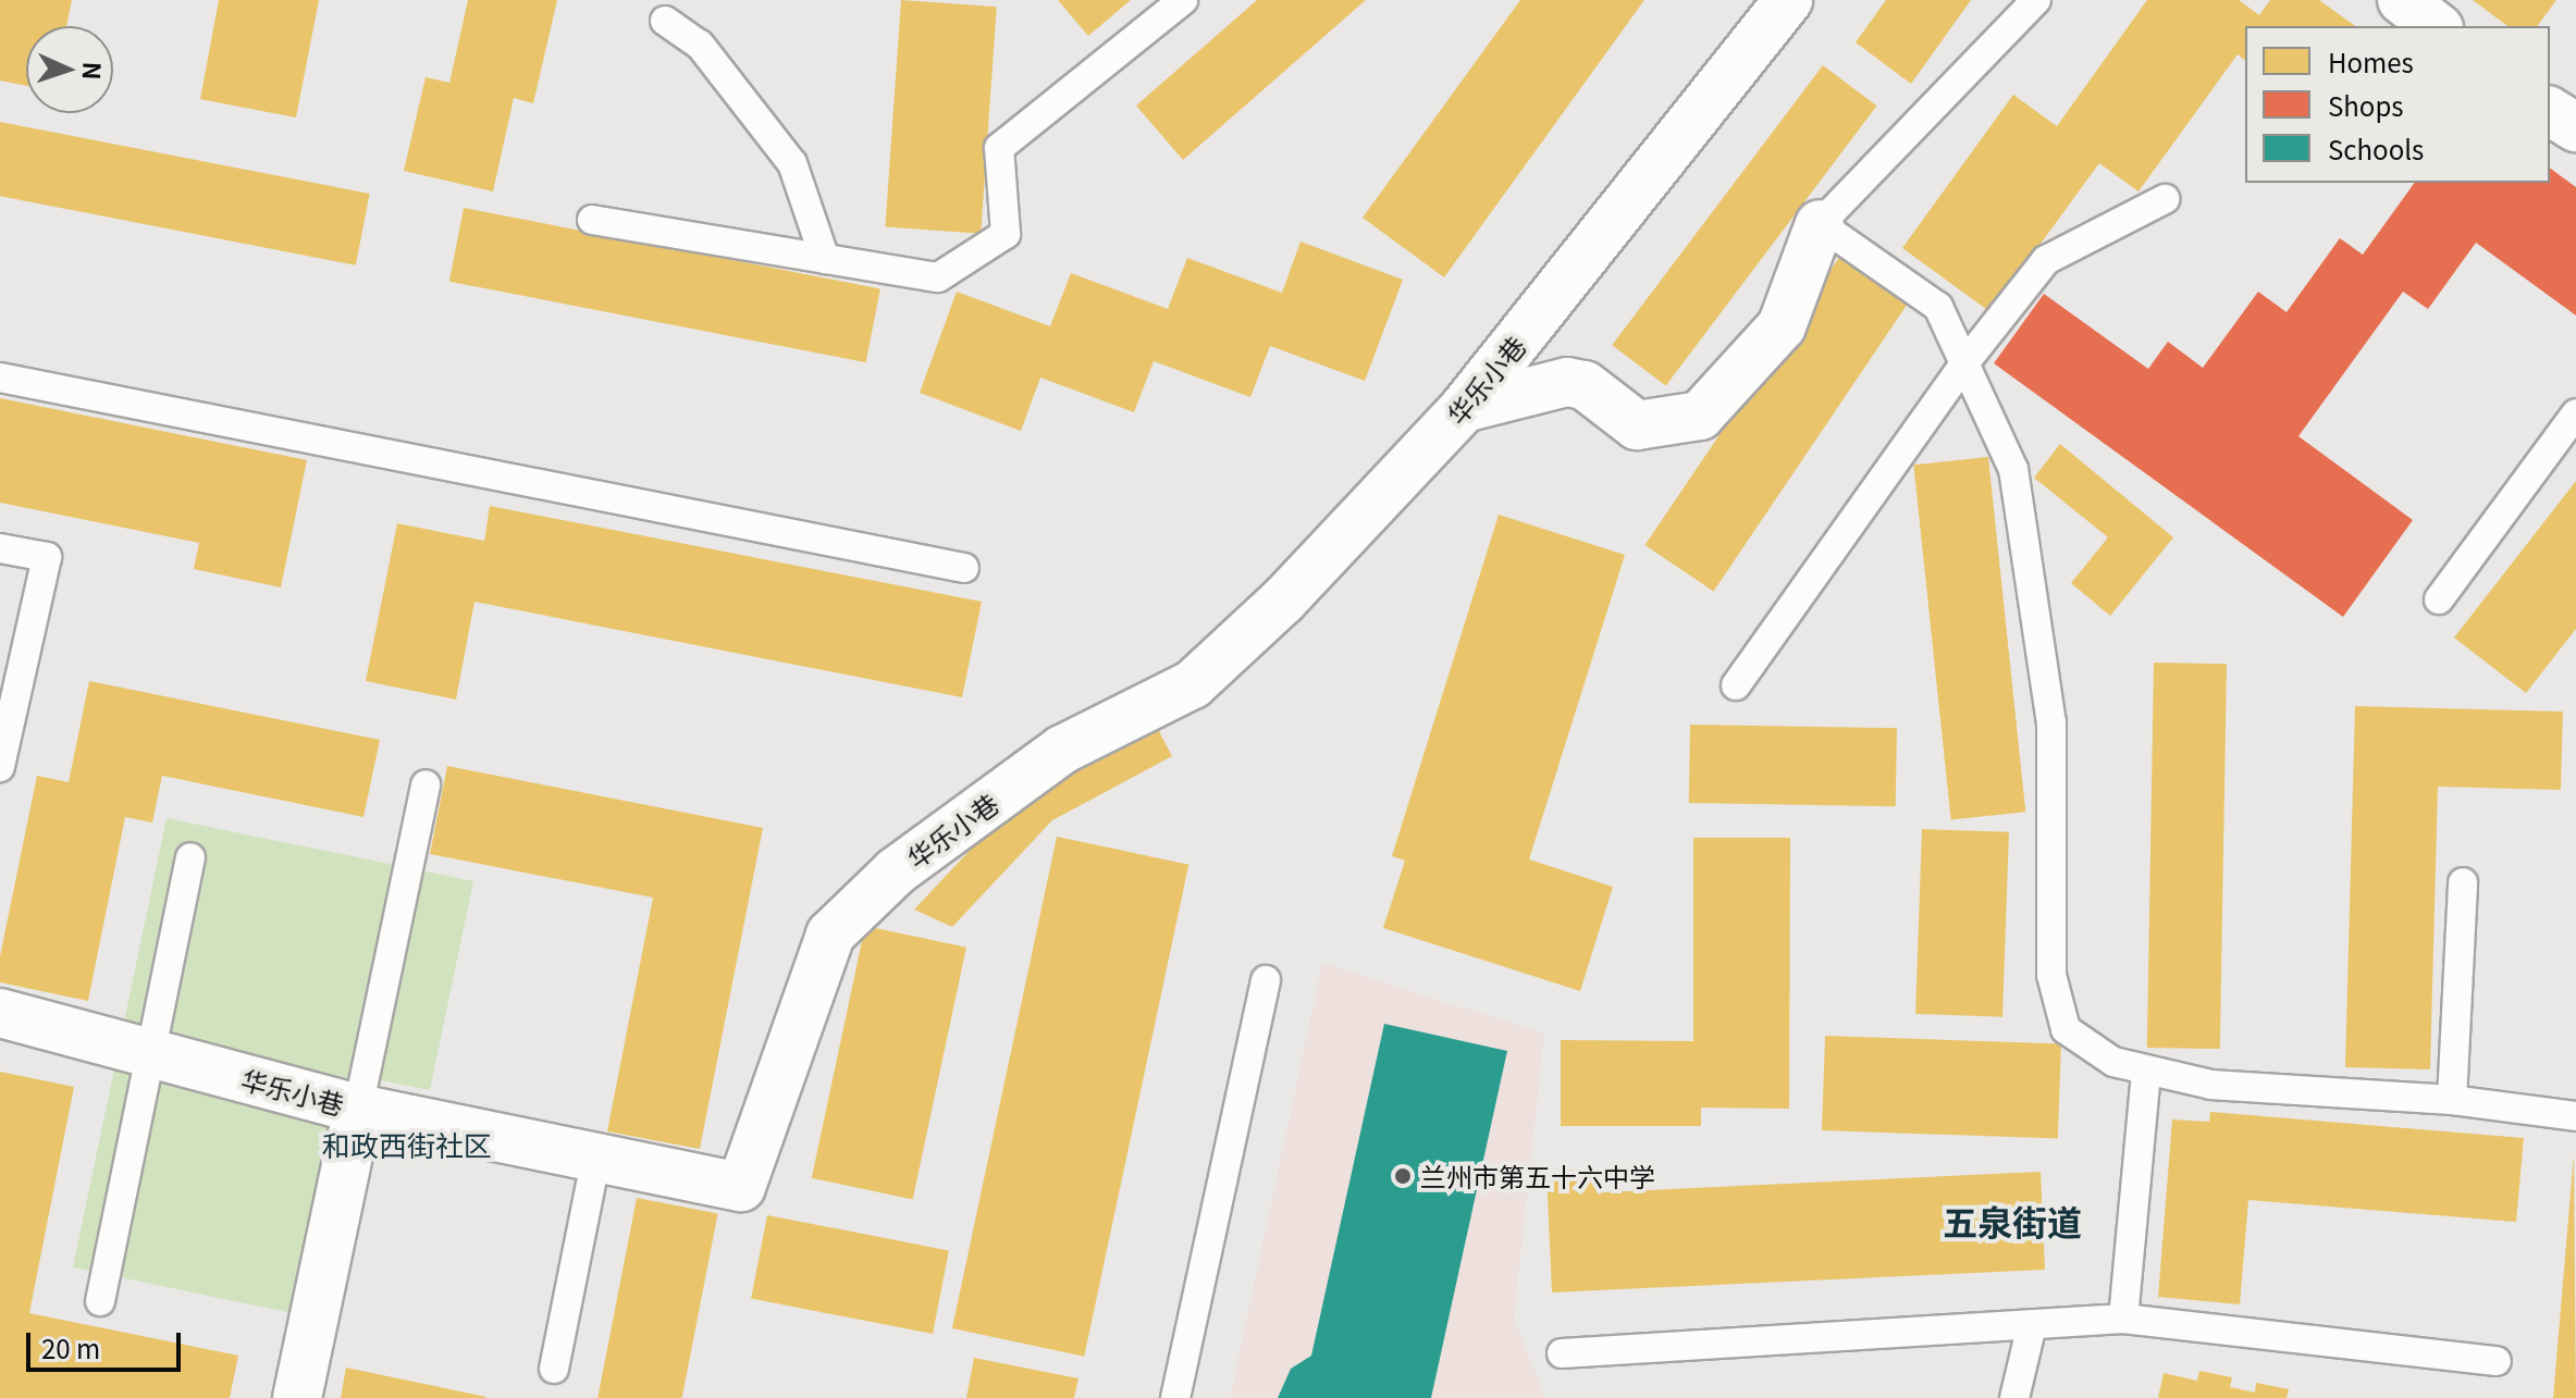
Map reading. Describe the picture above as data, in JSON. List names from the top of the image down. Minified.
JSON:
{"streets":{"street":["华乐小巷"]},"districts":["和政西街社区","五泉街道"],"places":["兰州市第五十六中学"],"legend":["Homes","Shops","Schools"],"scale_bar":"20 m","north":"right"}
